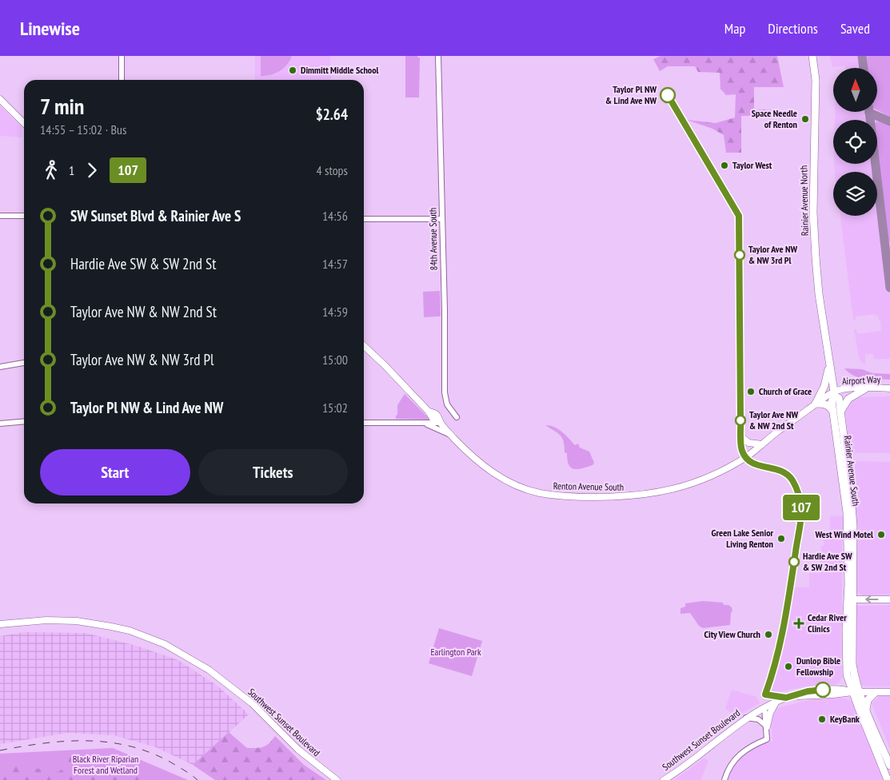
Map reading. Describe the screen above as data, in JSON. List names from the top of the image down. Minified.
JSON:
{"streets":{"main road":["Rainier Avenue North","Airport Way","Rainier Avenue South","Renton Avenue South","Southwest Sunset Boulevard"],"street":["84th Avenue South"]},"crossings":[["Rainier Avenue North","Airport Way"],["Rainier Avenue North","Rainier Avenue South"],["Rainier Avenue North","Renton Avenue South"],["Airport Way","Rainier Avenue South"],["Airport Way","Renton Avenue South"],["Rainier Avenue South","Renton Avenue South"],["Rainier Avenue South","Southwest Sunset Boulevard"]],"parks":["Earlington Park","Black River Riparian Forest and Wetland"],"places":{"other":["Dimmitt Middle School","Taylor Pl NW & Lind Ave NW","Space Needle of Renton","Taylor West","Taylor Ave NW & NW 3rd Pl","Church of Grace","Taylor Ave NW & NW 2nd St","West Wind Motel","Green Lake Senior Living Renton","Hardie Ave SW & SW 2nd St","City View Church","Dunlop Bible Fellowship","KeyBank"],"health":["Cedar River Clinics"]},"lines":["bus line 107"],"north":"top","page":{"header":"Linewise","nav":["Map","Directions","Saved"],"on_map":"107","heading":["7 min","14:55 – 15:02 · Bus","$2.64"],"legs":["1","107","4 stops"],"list":[{"name":"SW Sunset Blvd & Rainier Ave S","value":"14:56"},{"name":"Hardie Ave SW & SW 2nd St","value":"14:57"},{"name":"Taylor Ave NW & NW 2nd St","value":"14:59"},{"name":"Taylor Ave NW & NW 3rd Pl","value":"15:00"},{"name":"Taylor Pl NW & Lind Ave NW","value":"15:02"}],"buttons":["Start","Tickets"]}}
